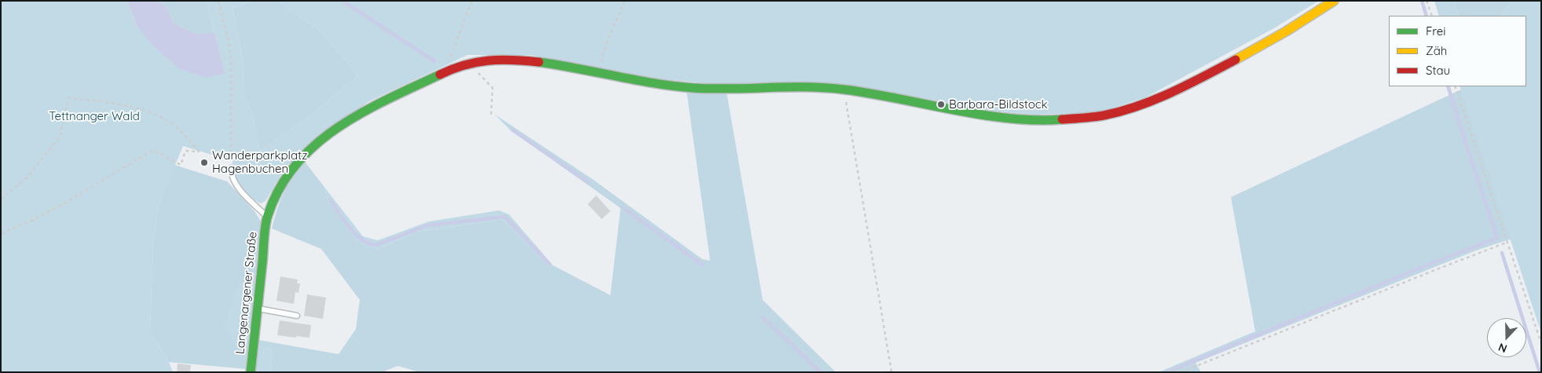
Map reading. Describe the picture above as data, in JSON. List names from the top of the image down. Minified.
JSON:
{"streets":{"street":["Langenargener Straße"]},"parks":["Tettnanger Wald"],"places":["Barbara-Bildstock","Wanderparkplatz Hagenbuchen"],"legend":["Frei","Zäh","Stau"],"north":"bottom"}
